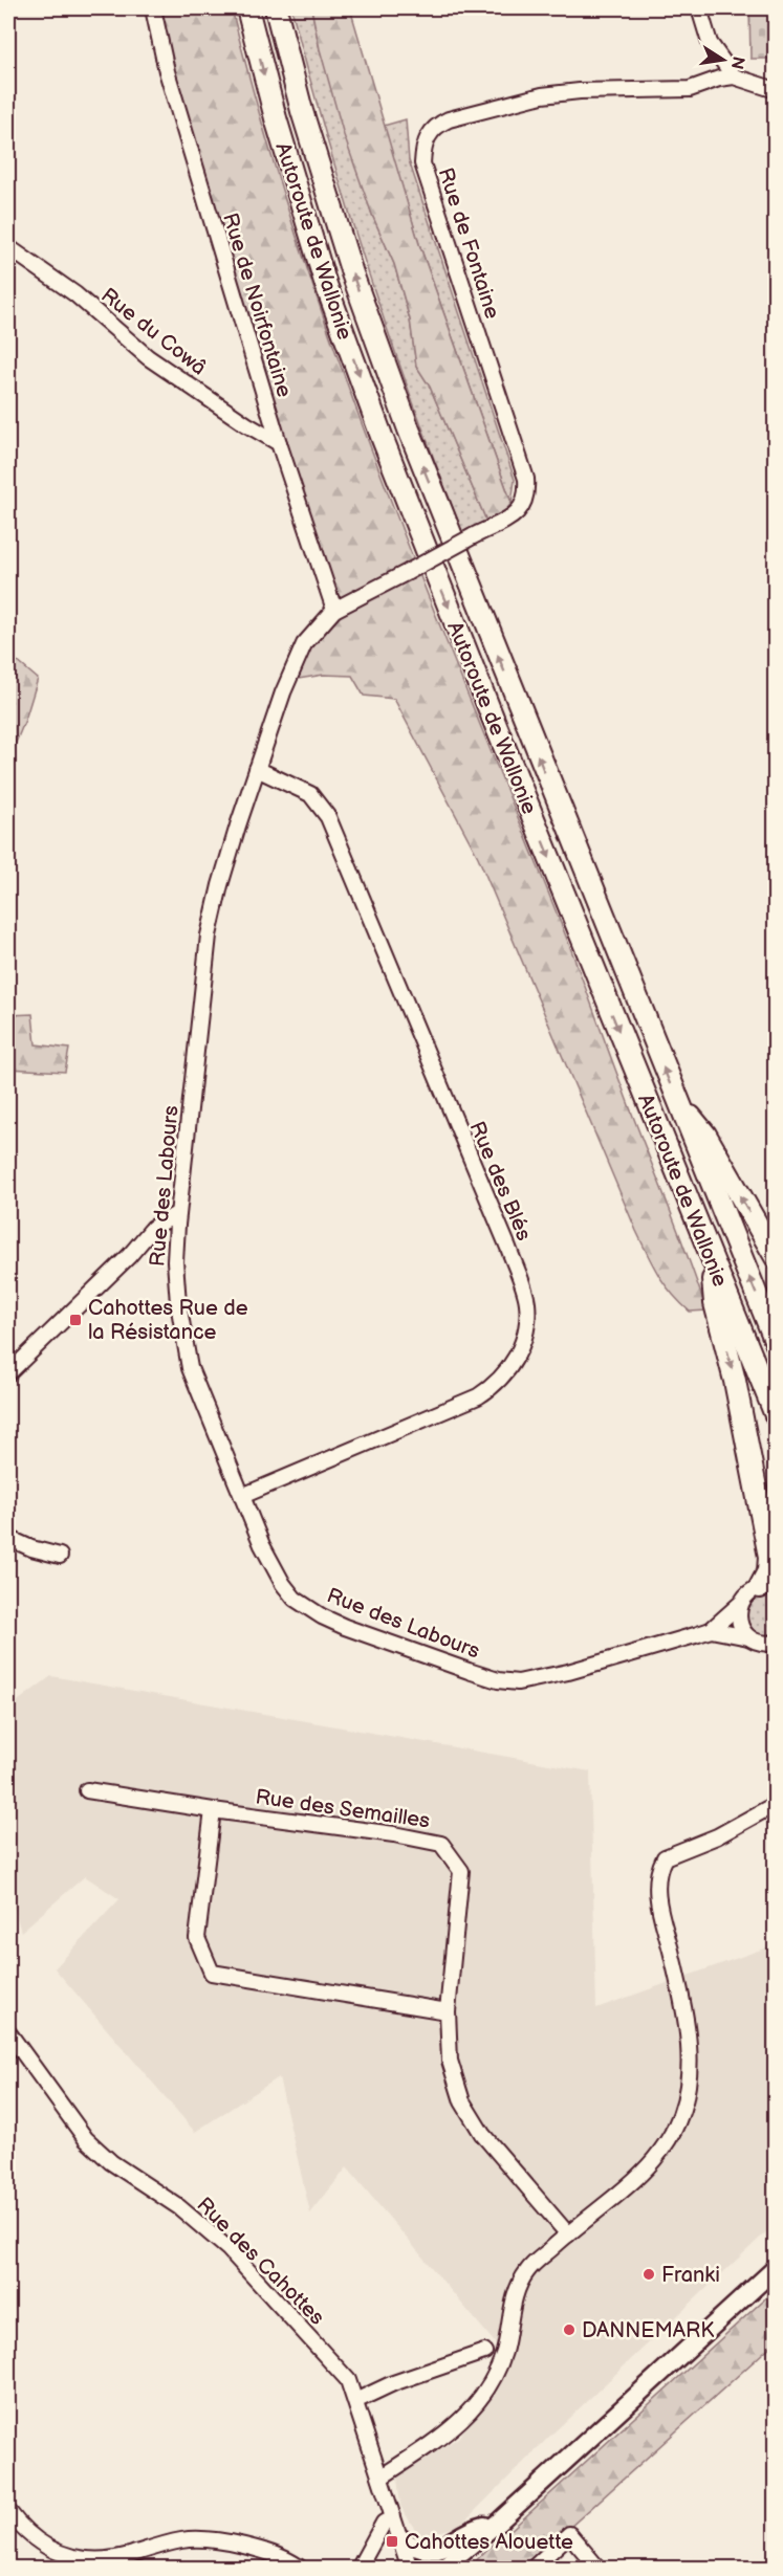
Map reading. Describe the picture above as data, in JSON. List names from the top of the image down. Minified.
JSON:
{"streets":{"highway":["Autoroute de Wallonie"],"street":["Rue de Fontaine","Rue de Noirfontaine","Rue du Cowâ","Rue des Blés","Rue des Labours","Rue des Semailles","Rue des Cahottes"]},"crossings":[["Rue de Fontaine","Rue des Labours"],["Rue de Noirfontaine","Rue du Cowâ"],["Rue de Noirfontaine","Rue des Labours"],["Rue des Blés","Rue des Labours"]],"places":{"transit":["Cahottes Rue de la Résistance","Cahottes Alouette"],"other":["Franki","DANNEMARK"]},"north":"right"}
